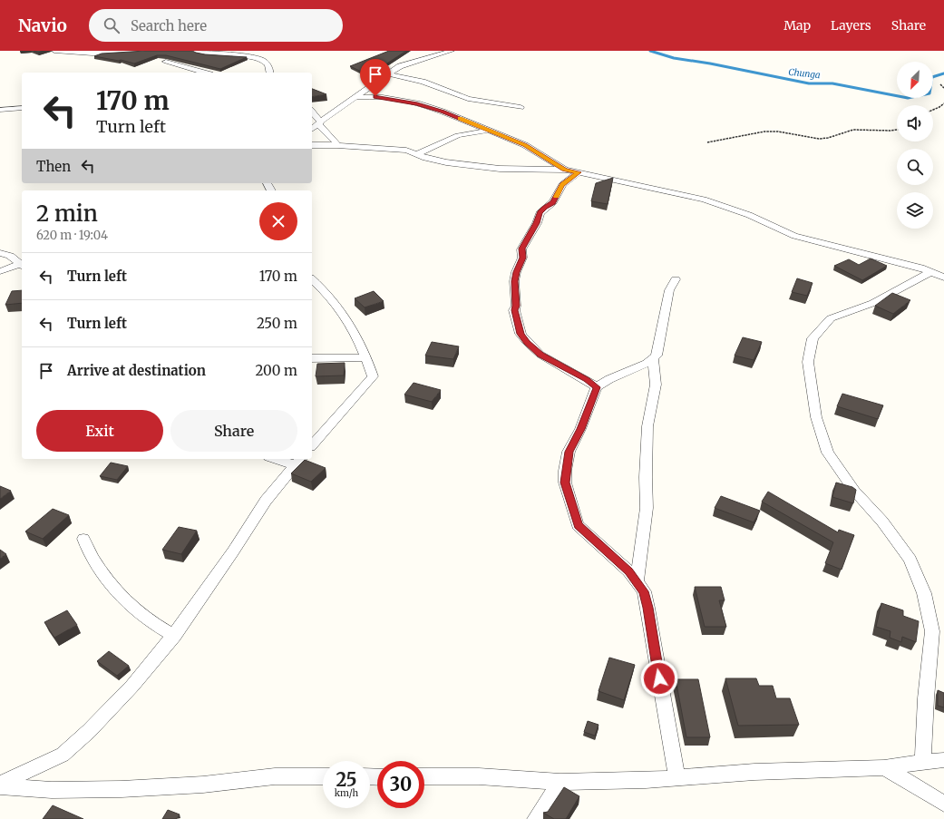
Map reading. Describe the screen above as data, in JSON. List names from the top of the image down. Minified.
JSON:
{"water":["Chunga"],"north":"bottom left","page":{"header":"Navio","search":"Search here","nav":["Map","Layers","Share"],"turn":["170 m","Turn left"],"then":"Then","heading":["2 min","620 m · 19:04"],"list":[{"name":"Turn left","value":"170 m"},{"name":"Turn left","value":"250 m"},{"name":"Arrive at destination","value":"200 m"}],"buttons":["Exit","Share"],"speed":"25 km/h","limit":"30"}}
